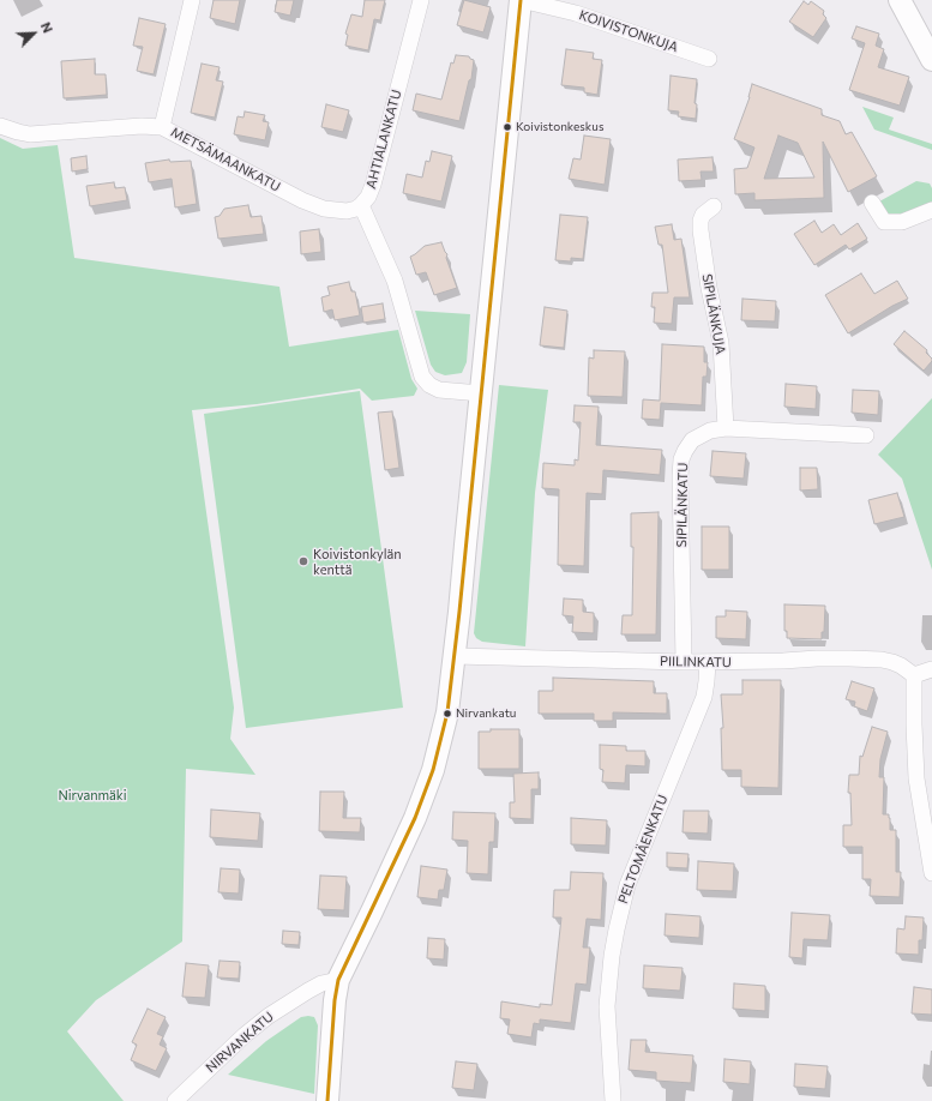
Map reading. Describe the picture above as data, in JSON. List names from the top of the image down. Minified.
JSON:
{"streets":{"street":["KOIVISTONKUJA","AHTIALANKATU","METSÄMAANKATU","SIPILÄNKUJA","SIPILÄNKATU","PIILINKATU","PELTOMÄENKATU","NIRVANKATU"]},"crossings":[["AHTIALANKATU","METSÄMAANKATU"],["SIPILÄNKUJA","SIPILÄNKATU"],["SIPILÄNKATU","PIILINKATU"],["PIILINKATU","PELTOMÄENKATU"]],"parks":["Nirvanmäki"],"places":["Koivistonkeskus","Koivistonkylän kenttä","Nirvankatu"],"north":"top right"}
